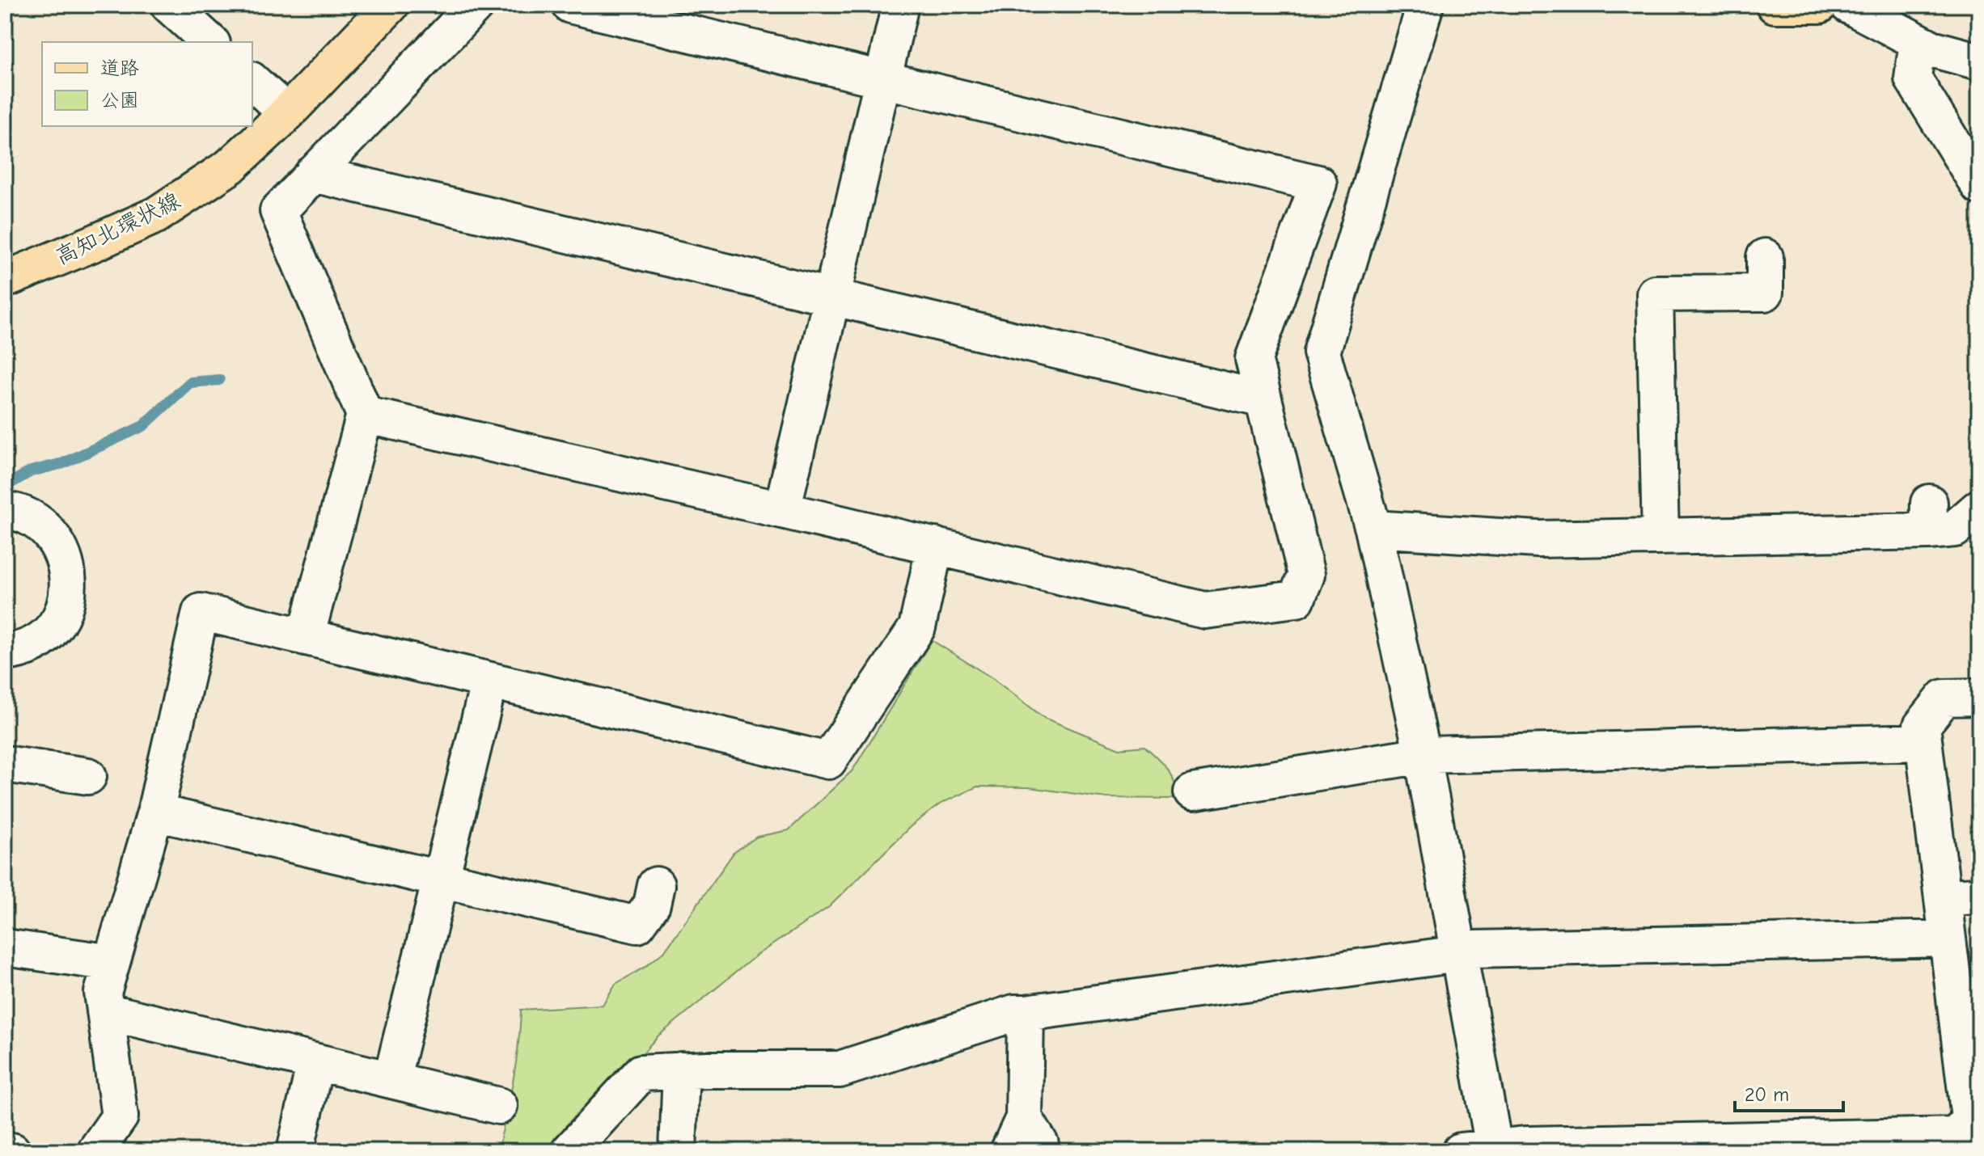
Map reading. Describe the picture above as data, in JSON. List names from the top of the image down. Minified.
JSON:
{"streets":{"main road":["高知北環状線"]},"legend":["道路","公園"],"scale_bar":"20 m"}
